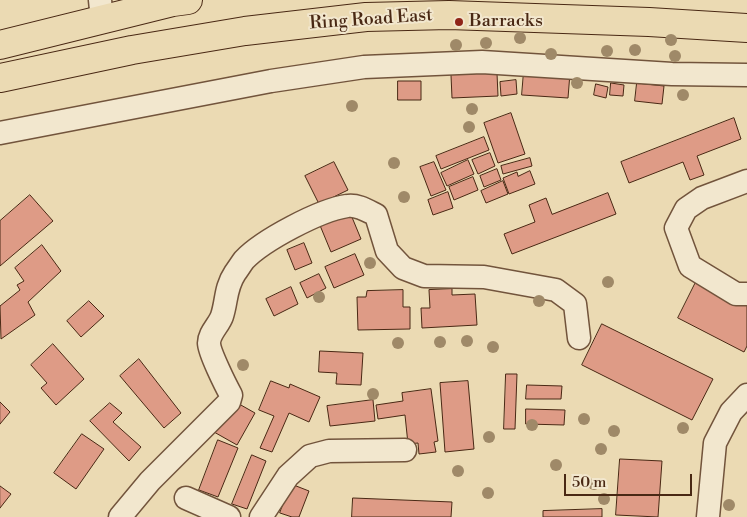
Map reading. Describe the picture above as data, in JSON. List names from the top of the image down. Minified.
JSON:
{"streets":{"main road":["Ring Road East"]},"places":["Barracks"],"scale_bar":"50 m"}
